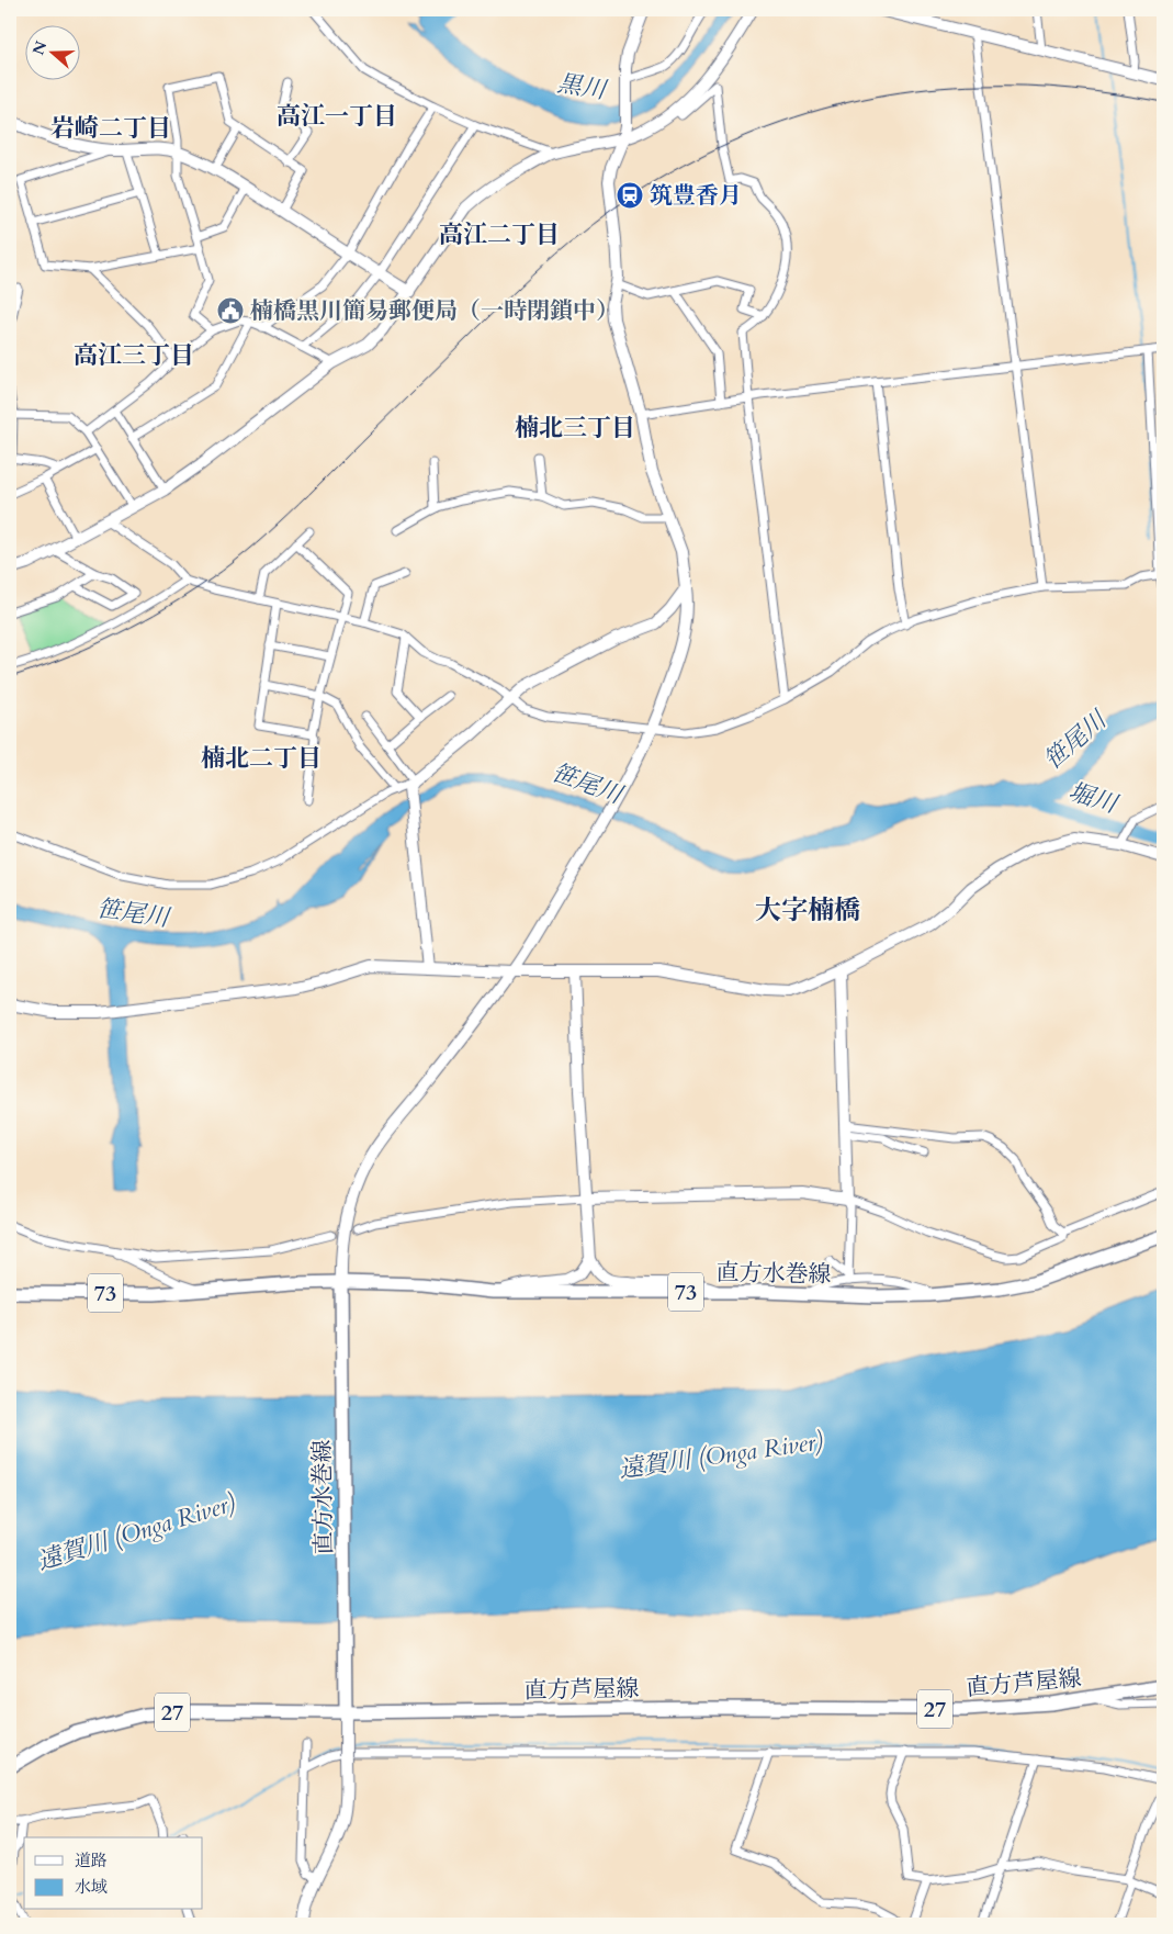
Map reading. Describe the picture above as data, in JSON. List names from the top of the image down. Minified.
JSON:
{"streets":{"main road":["直方水巻線","73","直方芦屋線","27"]},"crossings":[["直方水巻線","直方芦屋線"]],"districts":["高江一丁目","岩崎二丁目","高江二丁目","高江三丁目","楠北三丁目","楠北二丁目","大字楠橋"],"water":["黒川","笹尾川","堀川","遠賀川 (Onga River)"],"places":{"station":["筑豊香月"],"public building":["楠橋黒川簡易郵便局（一時閉鎖中）"]},"legend":["道路","水域"],"north":"left"}
